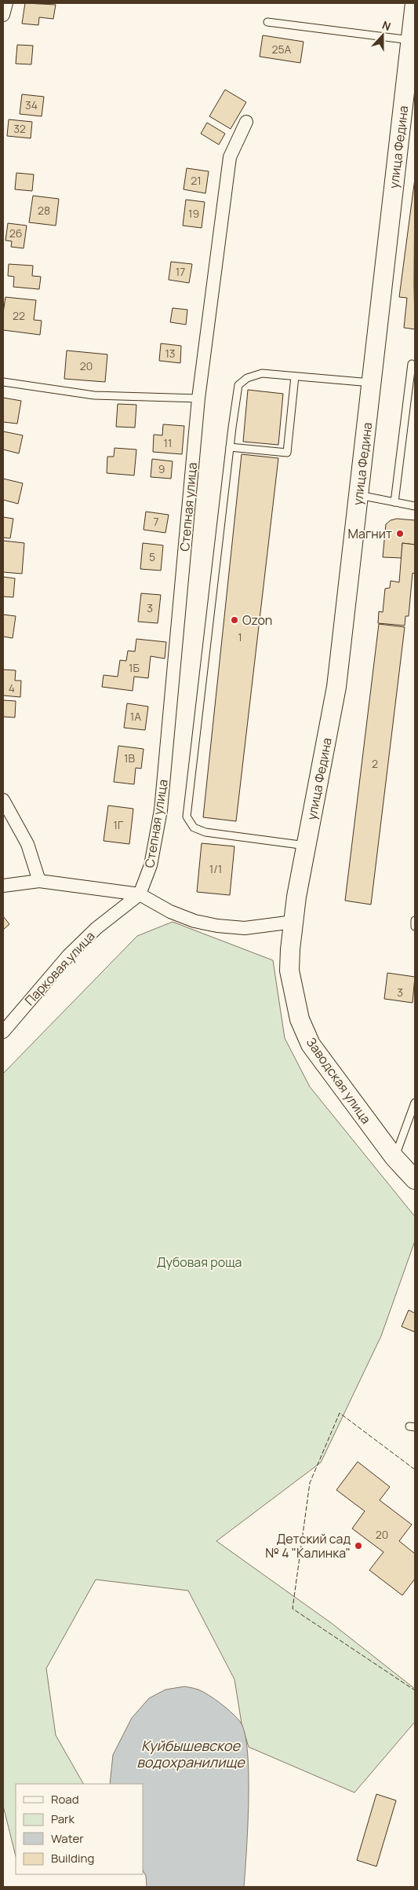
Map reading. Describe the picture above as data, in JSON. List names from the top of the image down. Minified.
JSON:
{"streets":{"main road":["улица Федина","Заводская улица"],"street":["Степная улица","Парковая улица"]},"crossings":[["улица Федина","Заводская улица"],["Степная улица","Парковая улица"]],"water":["Куйбышевское водохранилище"],"parks":["Дубовая роща"],"places":["Магнит","Ozon","Детский сад № 4 \"Калинка\""],"house_numbers":["25А","34","32","21","28","19","26","17","22","13","20","11","9","7","5","3","1","1Б","4","1А","1В","2","1Г","1/1","3","20"],"legend":["Road","Park","Water","Building"],"north":"top"}
